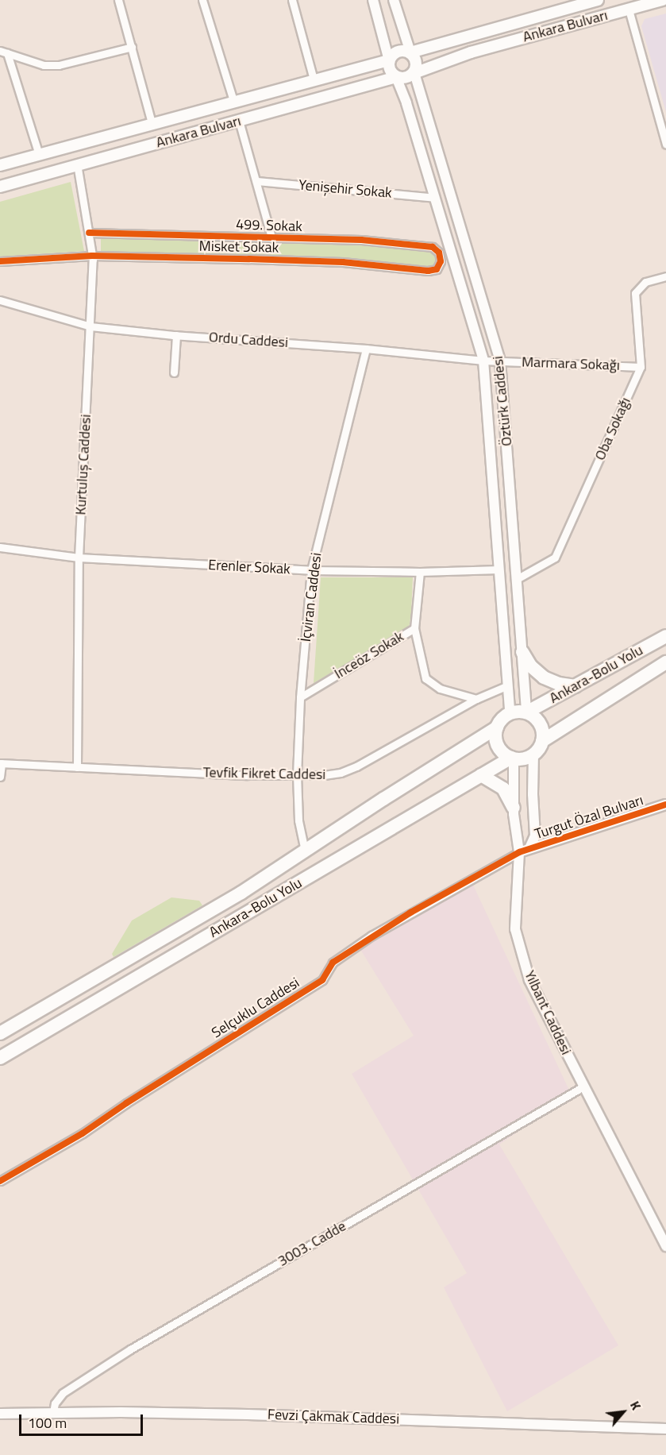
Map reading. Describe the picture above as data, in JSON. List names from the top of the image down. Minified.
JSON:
{"streets":{"highway":["Ankara-Bolu Yolu"],"main road":["Ankara Bulvarı"],"street":["Yenişehir Sokak","499. Sokak","Misket Sokak","Ordu Caddesi","Marmara Sokağı","Öztürk Caddesi","Oba Sokağı","Kurtuluş Caddesi","Erenler Sokak","İçviran Caddesi","İnceöz Sokak","Tevfik Fikret Caddesi","Turgut Özal Bulvarı","Selçuklu Caddesi","Yılbant Caddesi","3003. Cadde","Fevzi Çakmak Caddesi"]},"crossings":[["Ankara Bulvarı","Öztürk Caddesi"],["Ankara Bulvarı","Kurtuluş Caddesi"],["Yenişehir Sokak","Öztürk Caddesi"],["499. Sokak","Misket Sokak"],["499. Sokak","Kurtuluş Caddesi"],["Misket Sokak","Kurtuluş Caddesi"],["Ordu Caddesi","Marmara Sokağı"],["Ordu Caddesi","Öztürk Caddesi"],["Ordu Caddesi","Kurtuluş Caddesi"],["Ordu Caddesi","İçviran Caddesi"],["Marmara Sokağı","Öztürk Caddesi"],["Marmara Sokağı","Oba Sokağı"],["Öztürk Caddesi","Oba Sokağı"],["Öztürk Caddesi","Erenler Sokak"],["Öztürk Caddesi","Ankara-Bolu Yolu"],["Öztürk Caddesi","Tevfik Fikret Caddesi"],["Öztürk Caddesi","Yılbant Caddesi"],["Kurtuluş Caddesi","Erenler Sokak"],["Kurtuluş Caddesi","Tevfik Fikret Caddesi"],["Erenler Sokak","İçviran Caddesi"],["Erenler Sokak","İnceöz Sokak"],["İçviran Caddesi","İnceöz Sokak"],["İçviran Caddesi","Ankara-Bolu Yolu"],["İçviran Caddesi","Tevfik Fikret Caddesi"],["Ankara-Bolu Yolu","Yılbant Caddesi"],["Turgut Özal Bulvarı","Selçuklu Caddesi"],["Turgut Özal Bulvarı","Yılbant Caddesi"],["Selçuklu Caddesi","Yılbant Caddesi"],["Yılbant Caddesi","3003. Cadde"],["3003. Cadde","Fevzi Çakmak Caddesi"]],"scale_bar":"100 m","north":"top right"}
